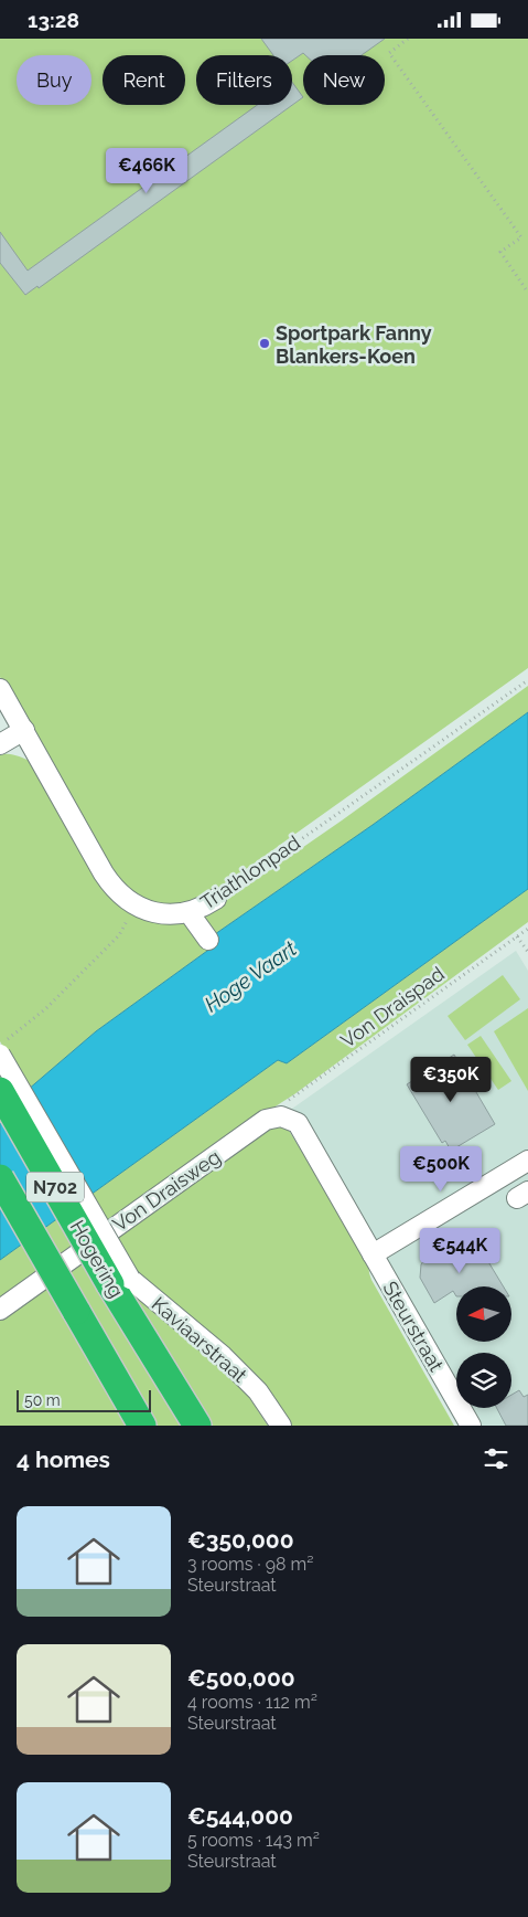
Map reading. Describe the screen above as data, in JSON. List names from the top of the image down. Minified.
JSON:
{"streets":{"highway":["N702","Hogering"],"street":["Triathlonpad","Von Draisweg","Steurstraat","Kaviaarstraat"],"path":["Von Draispad"]},"crossings":[["Von Draispad","Von Draisweg"],["Von Draispad","Steurstraat"],["Von Draisweg","Steurstraat"],["Hogering","Kaviaarstraat"]],"water":["Hoge Vaart"],"places":["Sportpark Fanny Blankers-Koen"],"scale_bar":"50 m","north":"left","page":{"status":"13:28","chip":["Buy","Rent","Filters","New"],"price":["€466K","€350K","€500K","€544K"],"scale":"50 m","heading":"4 homes","list":[{"name":"€350,000","note":"3 rooms · 98 m² · Steurstraat"},{"name":"€500,000","note":"4 rooms · 112 m² · Steurstraat"},{"name":"€544,000","note":"5 rooms · 143 m² · Steurstraat"}]}}
